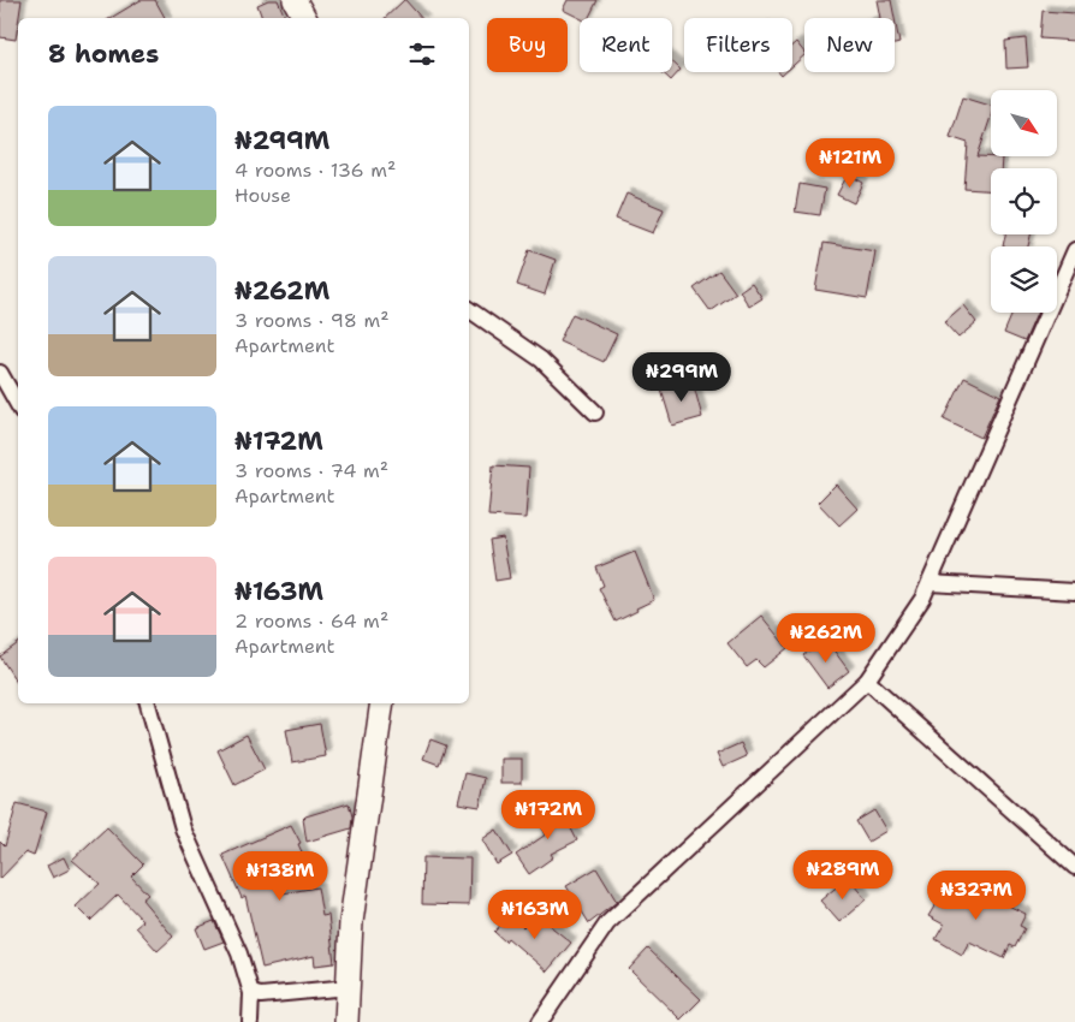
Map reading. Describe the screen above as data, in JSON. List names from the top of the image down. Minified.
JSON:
{"north":"bottom right","page":{"chip":["Buy","Rent","Filters","New"],"heading":"8 homes","list":[{"name":"₦299M","note":"4 rooms · 136 m² · House"},{"name":"₦262M","note":"3 rooms · 98 m² · Apartment"},{"name":"₦172M","note":"3 rooms · 74 m² · Apartment"},{"name":"₦163M","note":"2 rooms · 64 m² · Apartment"}],"price":["₦121M","₦299M","₦262M","₦172M","₦289M","₦138M","₦327M","₦163M"]}}
